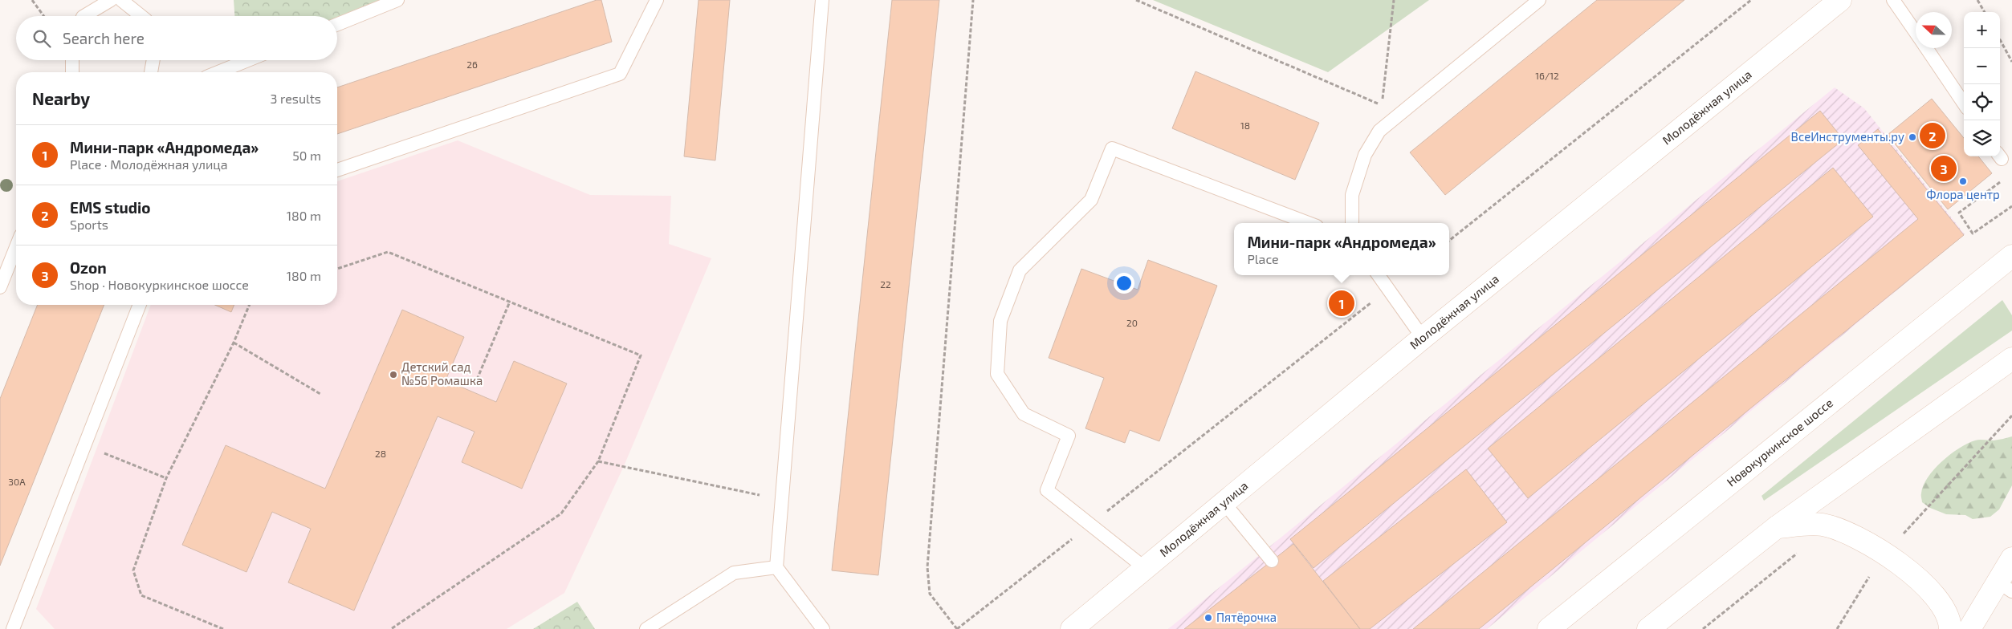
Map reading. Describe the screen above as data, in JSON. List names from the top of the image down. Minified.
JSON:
{"streets":{"main road":["Молодёжная улица","Новокуркинское шоссе"]},"places":["ВсеИнструменты.ру","Флора центр","Детский сад №56 Ромашка","Пятёрочка"],"house_numbers":["26","16/12","18","22","20","28","30А"],"north":"left","page":{"map_buttons":["+","−"],"search":"Search here","heading":["Nearby","3 results"],"pins":["2","3","1"],"list":[{"mark":"1","name":"Мини-парк «Андромеда»","note":"Place · Молодёжная улица","value":"50 m"},{"mark":"2","name":"EMS studio","note":"Sports","value":"180 m"},{"mark":"3","name":"Ozon","note":"Shop · Новокуркинское шоссе","value":"180 m"}],"popup":["Мини-парк «Андромеда»","Place"]}}
